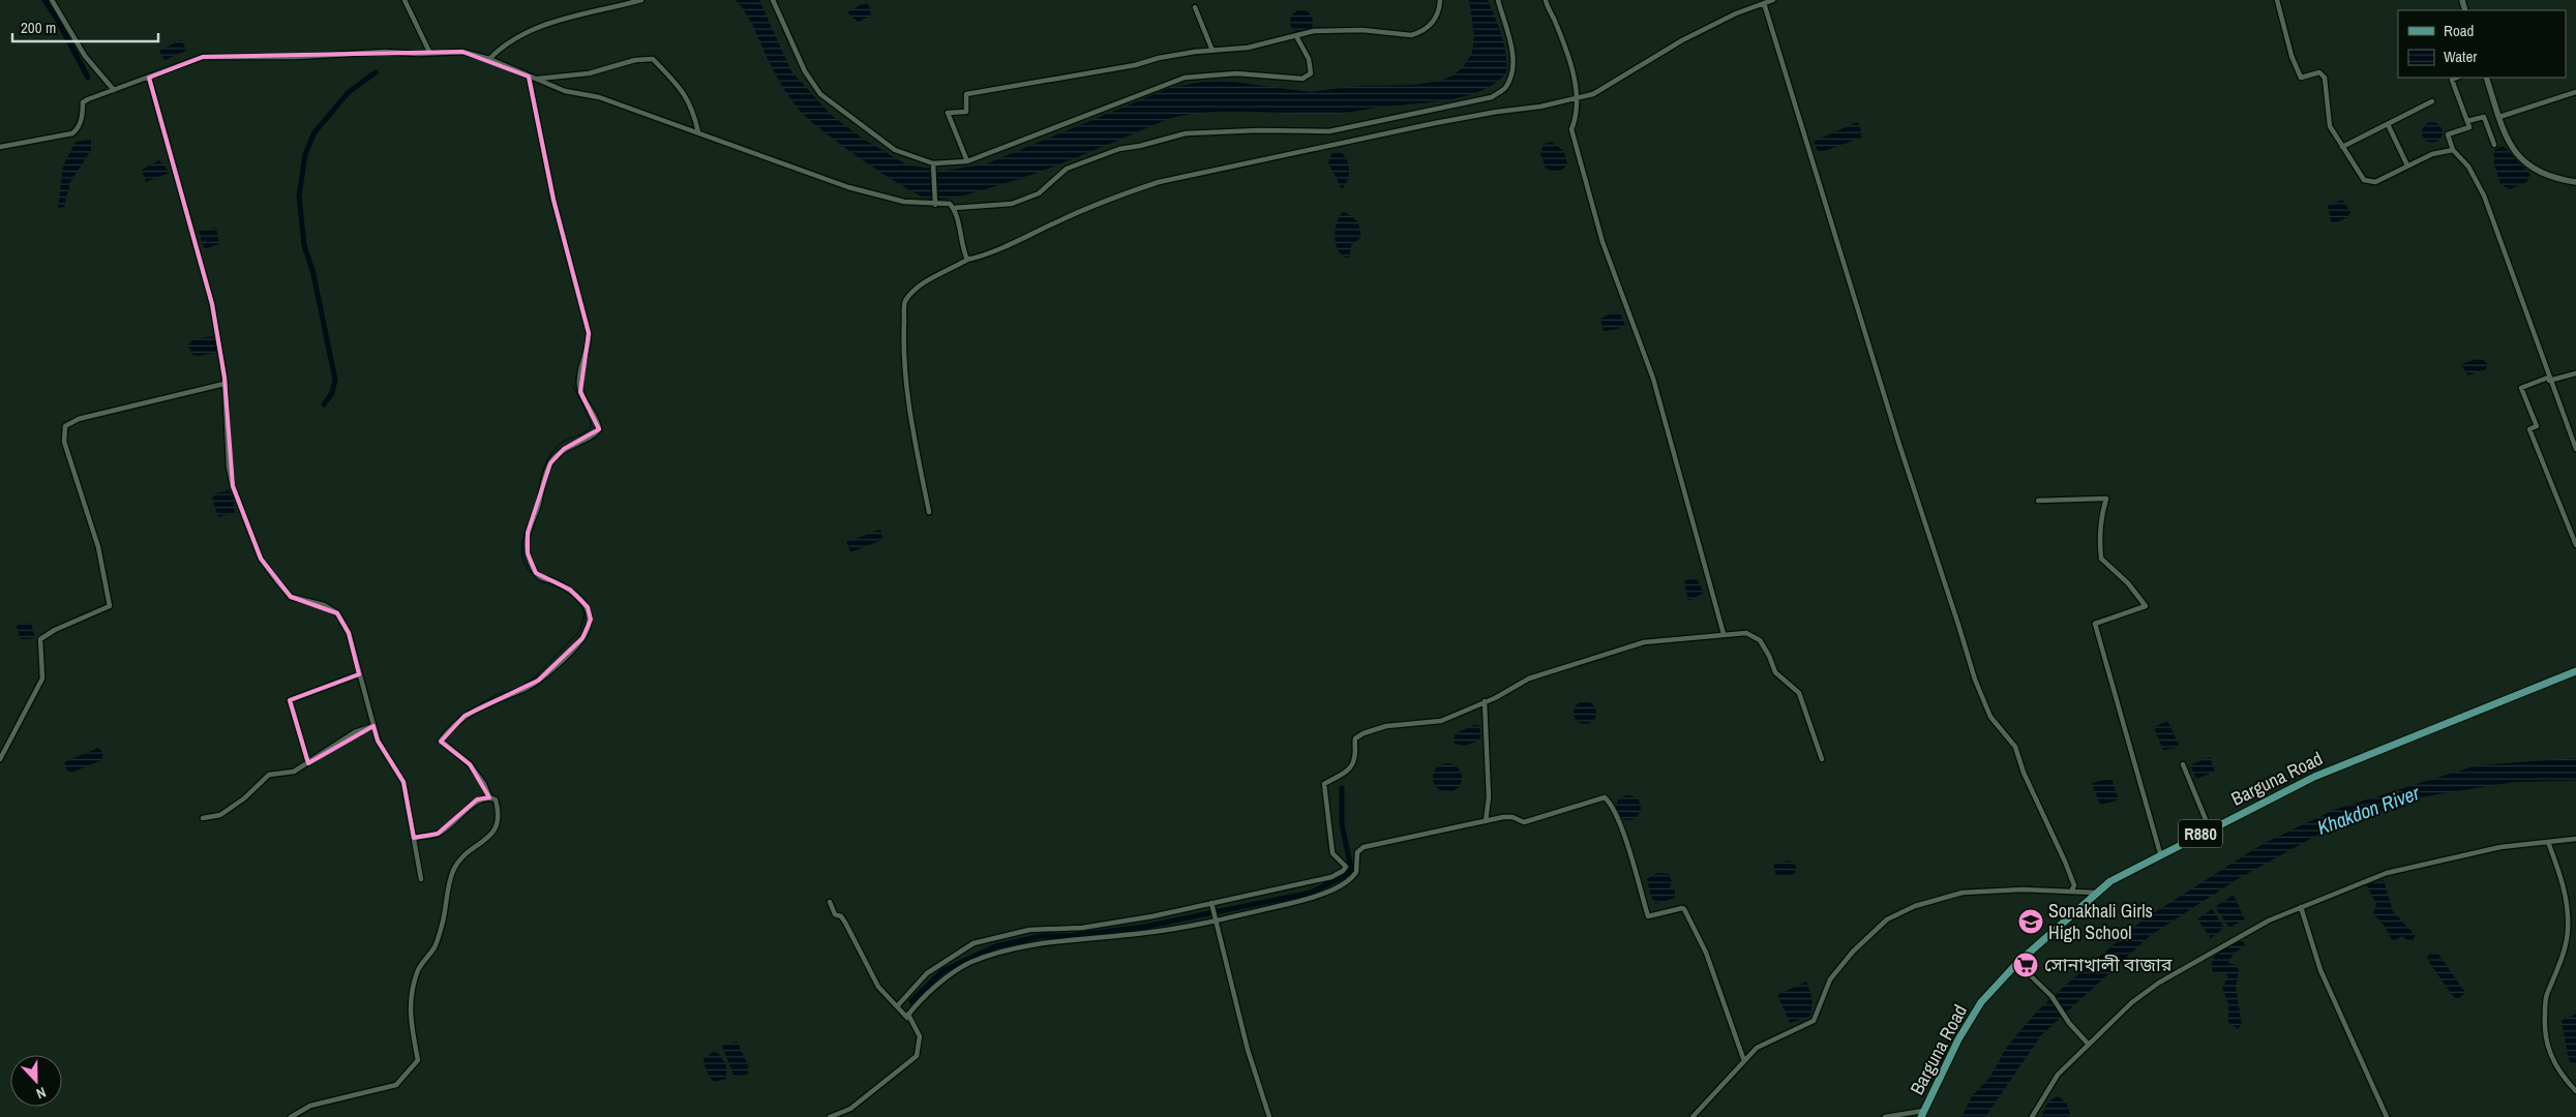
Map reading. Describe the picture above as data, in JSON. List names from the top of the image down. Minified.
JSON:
{"streets":{"main road":["Barguna Road","R880"]},"water":["Khakdon River"],"places":{"school or university":["Sonakhali Girls High School"],"supermarket":["সোনাখালী বাজার"]},"legend":["Road","Water"],"scale_bar":"200 m","north":"bottom"}
